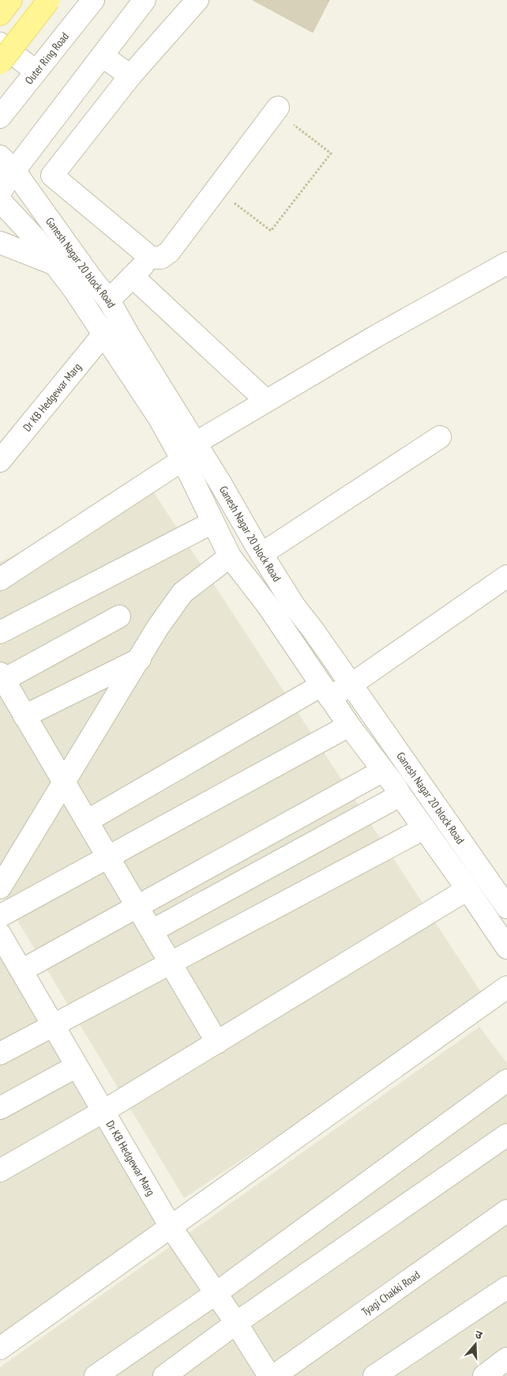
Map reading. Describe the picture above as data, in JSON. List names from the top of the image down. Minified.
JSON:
{"streets":{"street":["Outer Ring Road","Ganesh Nagar 20 block Road","Dr KB Hedgewar Marg","Tyagi Chakki Road"]},"crossings":[["Ganesh Nagar 20 block Road","Dr KB Hedgewar Marg"]],"north":"top"}
